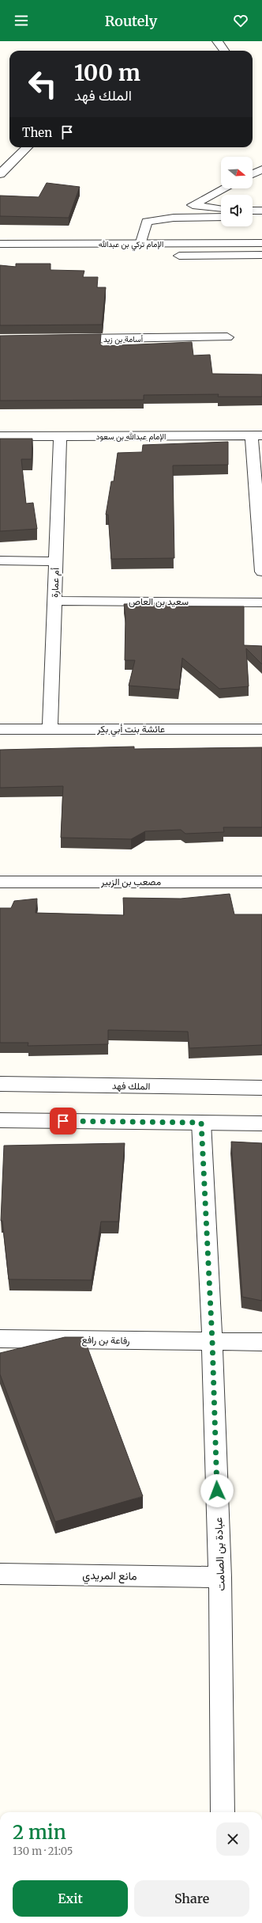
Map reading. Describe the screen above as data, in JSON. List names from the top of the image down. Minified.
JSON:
{"streets":{"street":["الإمام تركي بن عبدالله","أسامة بن زيد","الإمام عبدالله بن سعود","أم عمارة","سعيد بن العاص","عائشة بنت أبي بكر","مصعب بن الزبير","الملك فهد","رفاعة بن رافع","عبادة بن الصامت","مانع المريدي"]},"crossings":[["الإمام عبدالله بن سعود","أم عمارة"],["أم عمارة","سعيد بن العاص"],["أم عمارة","عائشة بنت أبي بكر"],["رفاعة بن رافع","عبادة بن الصامت"],["عبادة بن الصامت","مانع المريدي"]],"north":"right","page":{"header":"Routely","turn":["100 m","الملك فهد"],"then":"Then","heading":["2 min","130 m · 21:05"],"buttons":["Exit","Share"]}}
